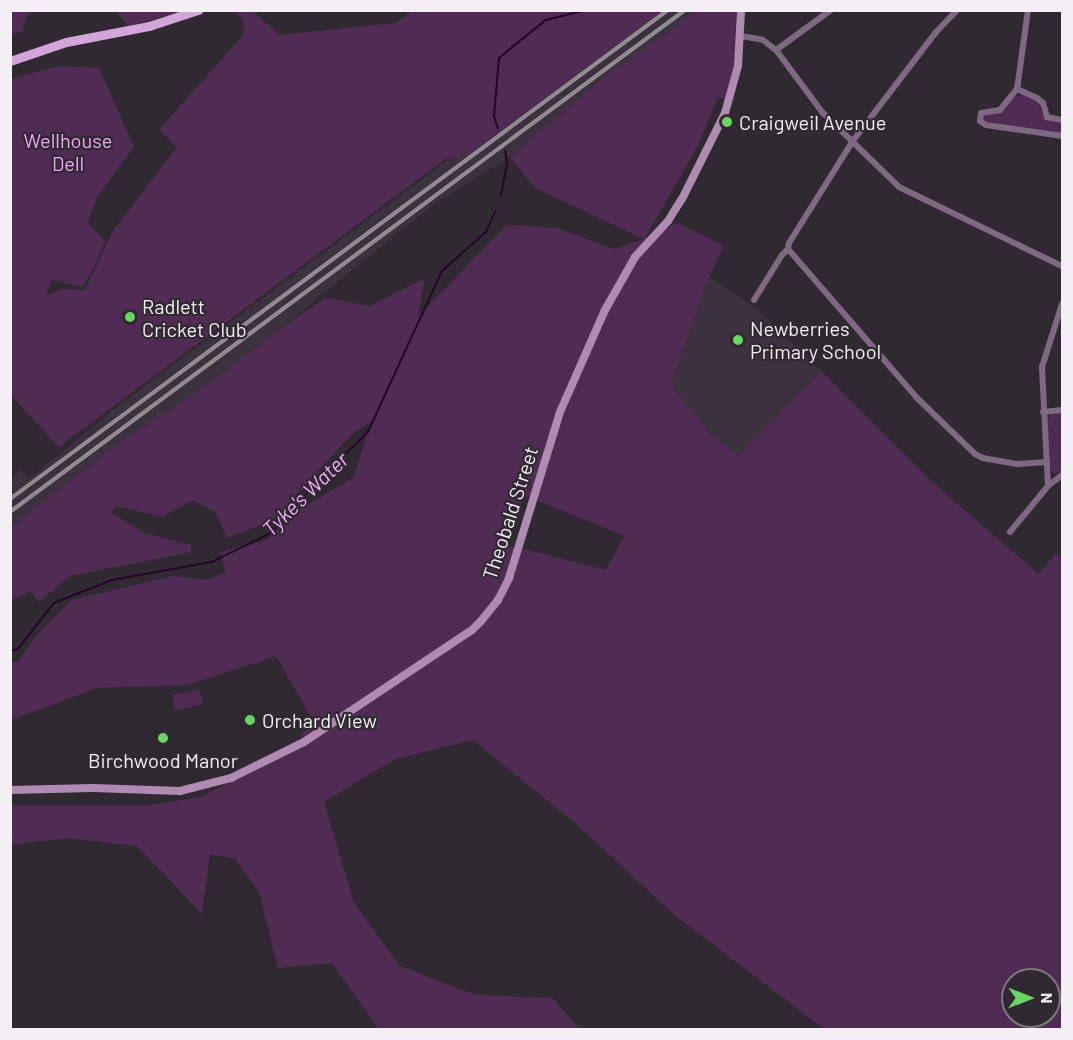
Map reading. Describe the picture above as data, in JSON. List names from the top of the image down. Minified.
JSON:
{"streets":{"street":["Theobald Street"]},"water":["Tyke's Water"],"parks":["Wellhouse Dell"],"places":["Craigweil Avenue","Radlett Cricket Club","Newberries Primary School","Orchard View","Birchwood Manor"],"north":"right"}
